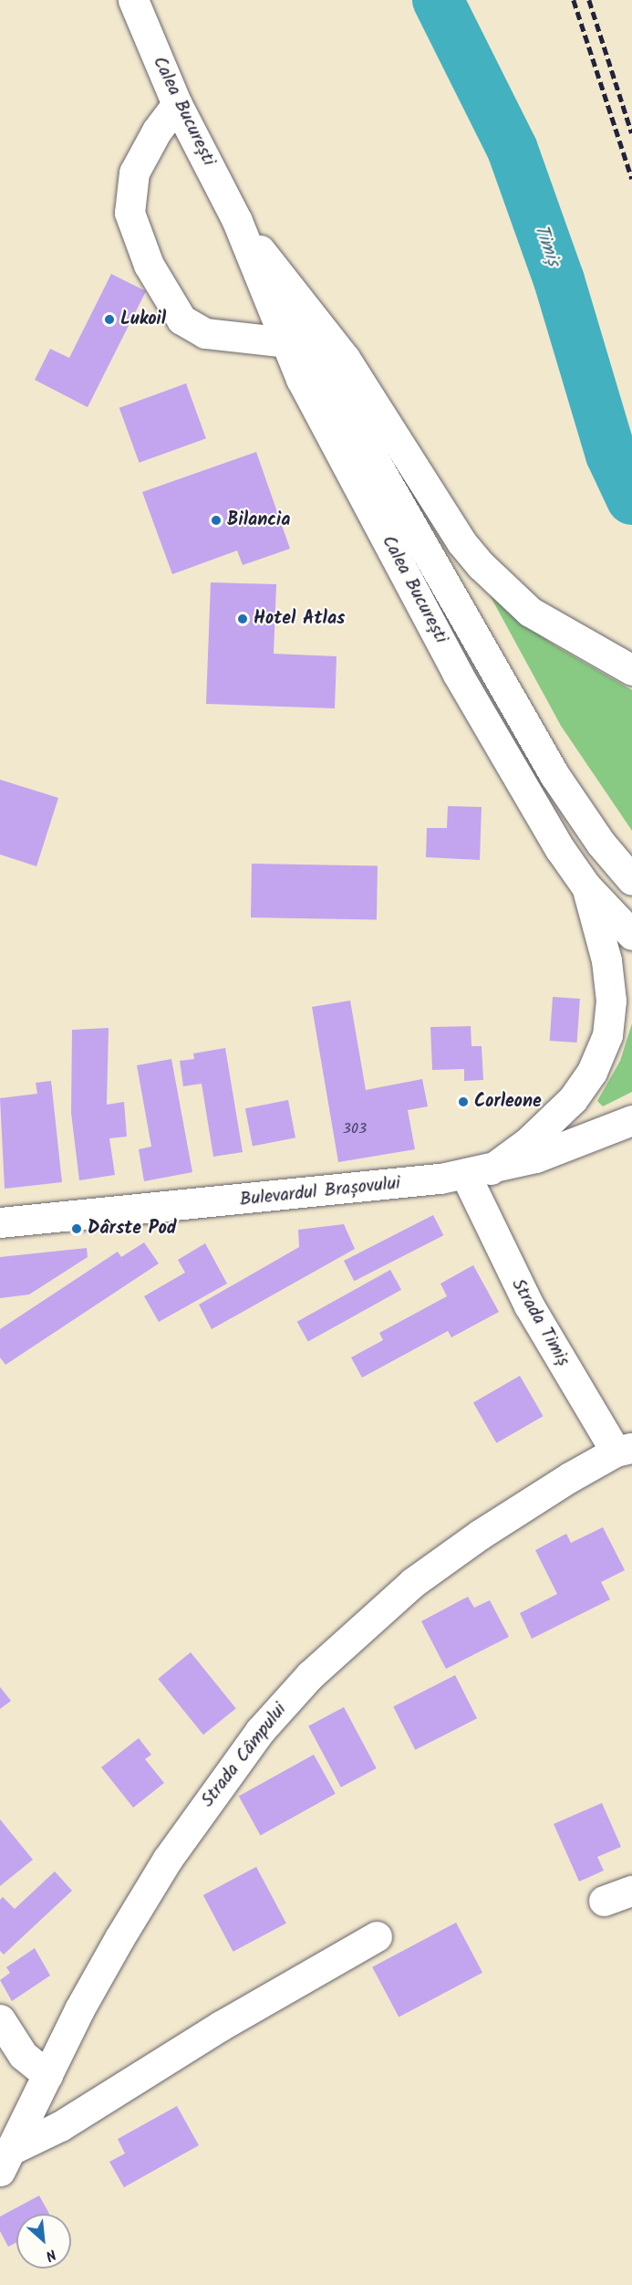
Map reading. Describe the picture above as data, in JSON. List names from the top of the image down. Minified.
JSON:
{"streets":{"main road":["Calea București","Bulevardul Brașovului","Strada Timiș","Strada Câmpului"]},"crossings":[["Bulevardul Brașovului","Strada Timiș"],["Strada Timiș","Strada Câmpului"]],"water":["Timiș"],"places":["Lukoil","Bilancia","Hotel Atlas","Corleone","Dârste Pod"],"house_numbers":["303"],"north":"bottom right"}
